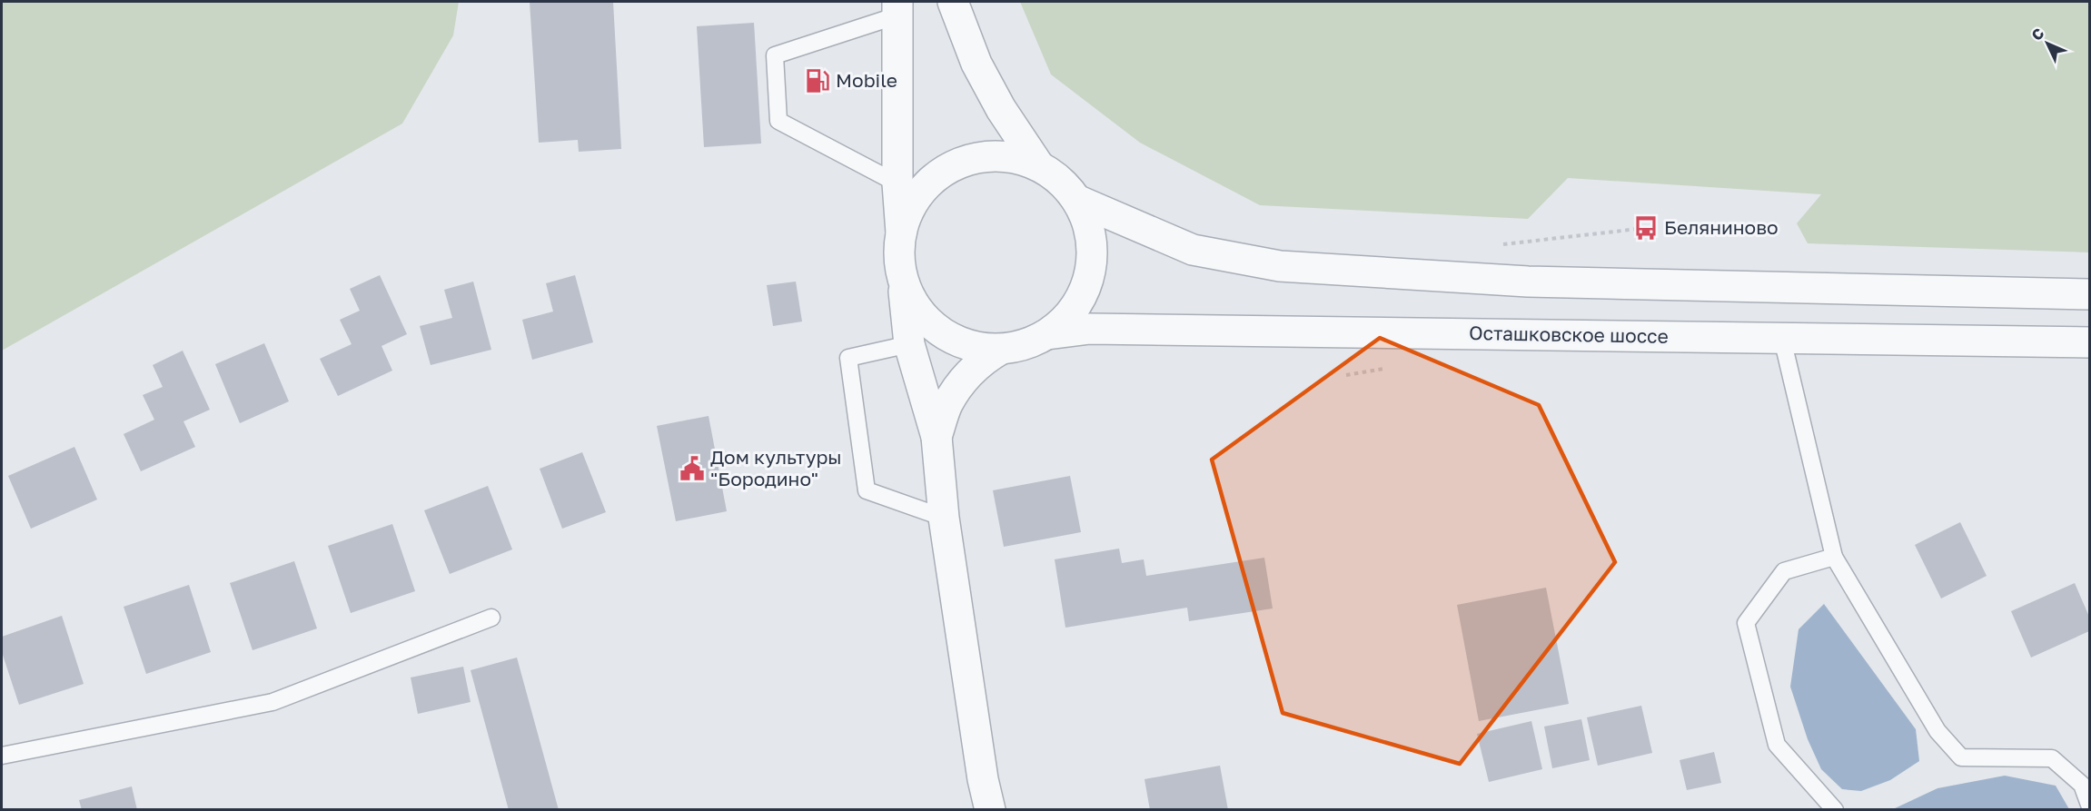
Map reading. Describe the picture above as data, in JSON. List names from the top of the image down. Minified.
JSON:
{"streets":{"street":["Осташковское шоссе"]},"places":{"fuel station":["Mobile"],"bus stop":["Беляниново"],"public building":["Дом культуры \"Бородино\""]},"north":"top left"}
